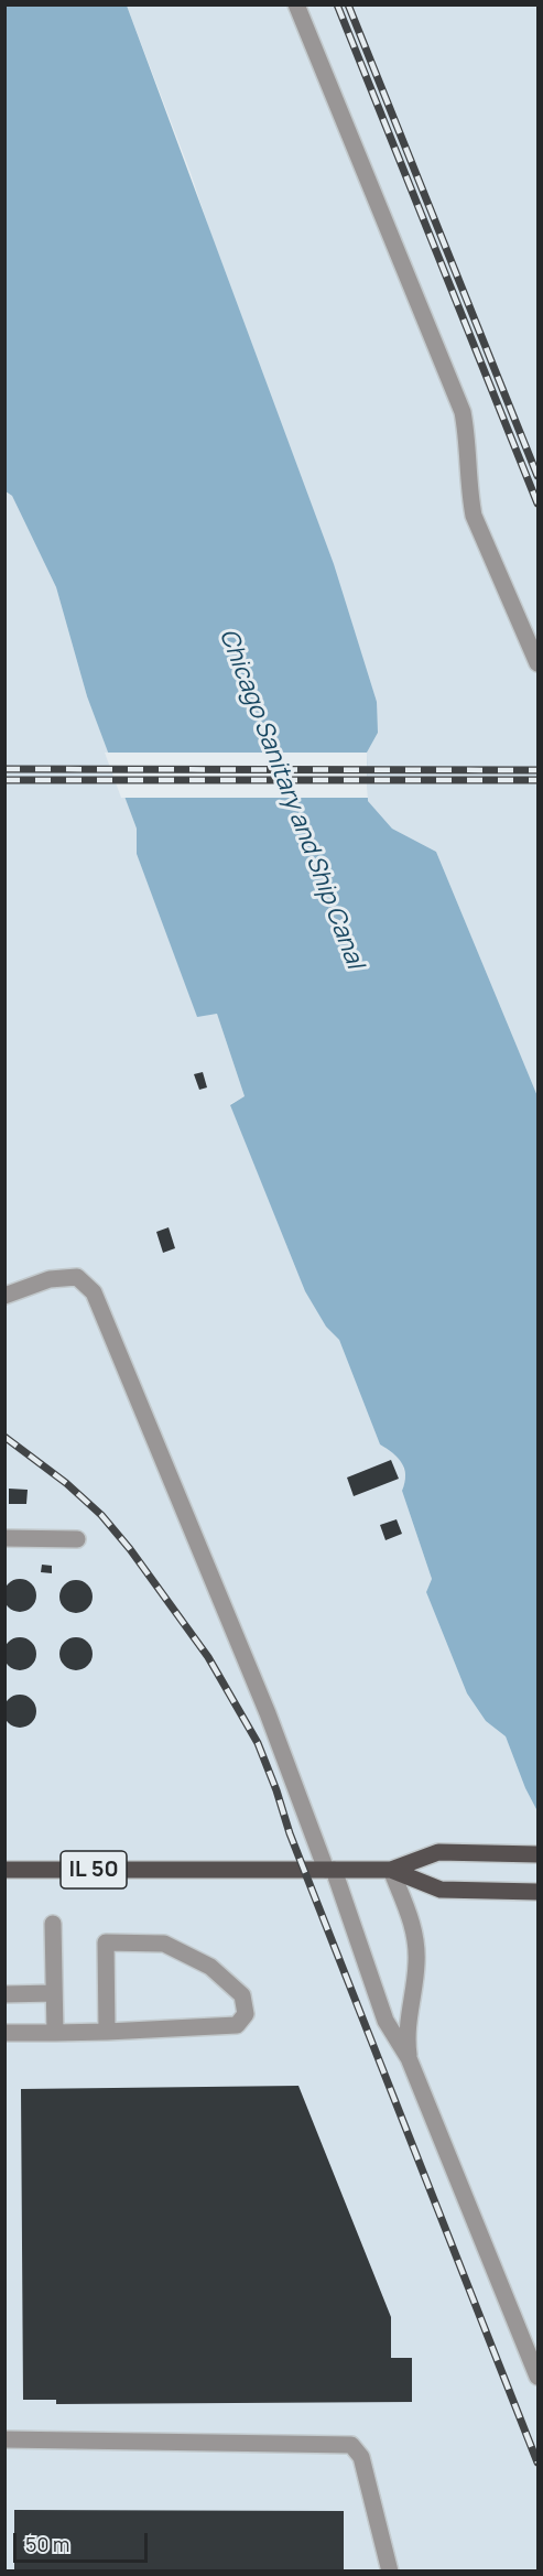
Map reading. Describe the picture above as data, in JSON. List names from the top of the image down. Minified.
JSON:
{"streets":{"main road":["IL 50"]},"water":["Chicago Sanitary and Ship Canal"],"scale_bar":"50 m"}
